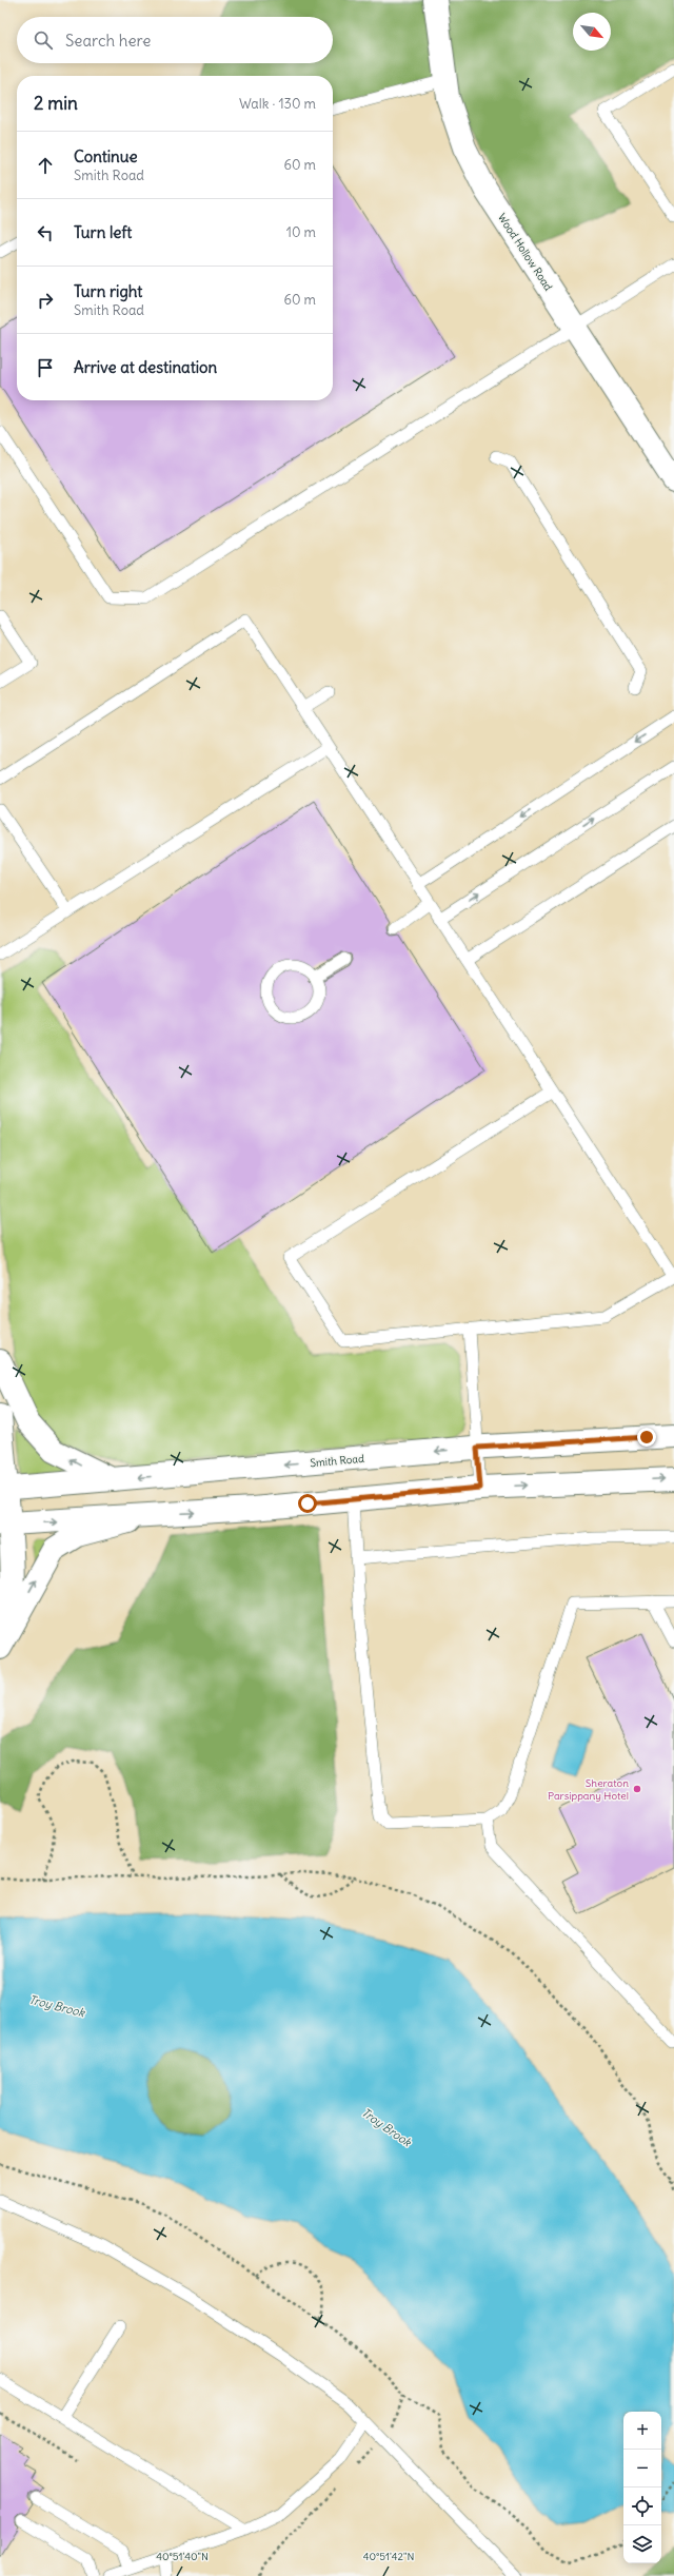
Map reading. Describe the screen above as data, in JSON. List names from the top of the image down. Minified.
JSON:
{"streets":{"main road":["Wood Hollow Road","Smith Road"]},"water":["Troy Brook"],"places":["Sheraton Parsippany Hotel"],"north":"bottom right","page":{"search":"Search here","heading":["2 min","Walk · 130 m"],"list":[["Continue","Smith Road","60 m"],["Turn left","10 m"],["Turn right","Smith Road","60 m"],"Arrive at destination"],"map_buttons":["+","−"]},"coordinates":["40°51'40\"N","40°51'42\"N"]}
